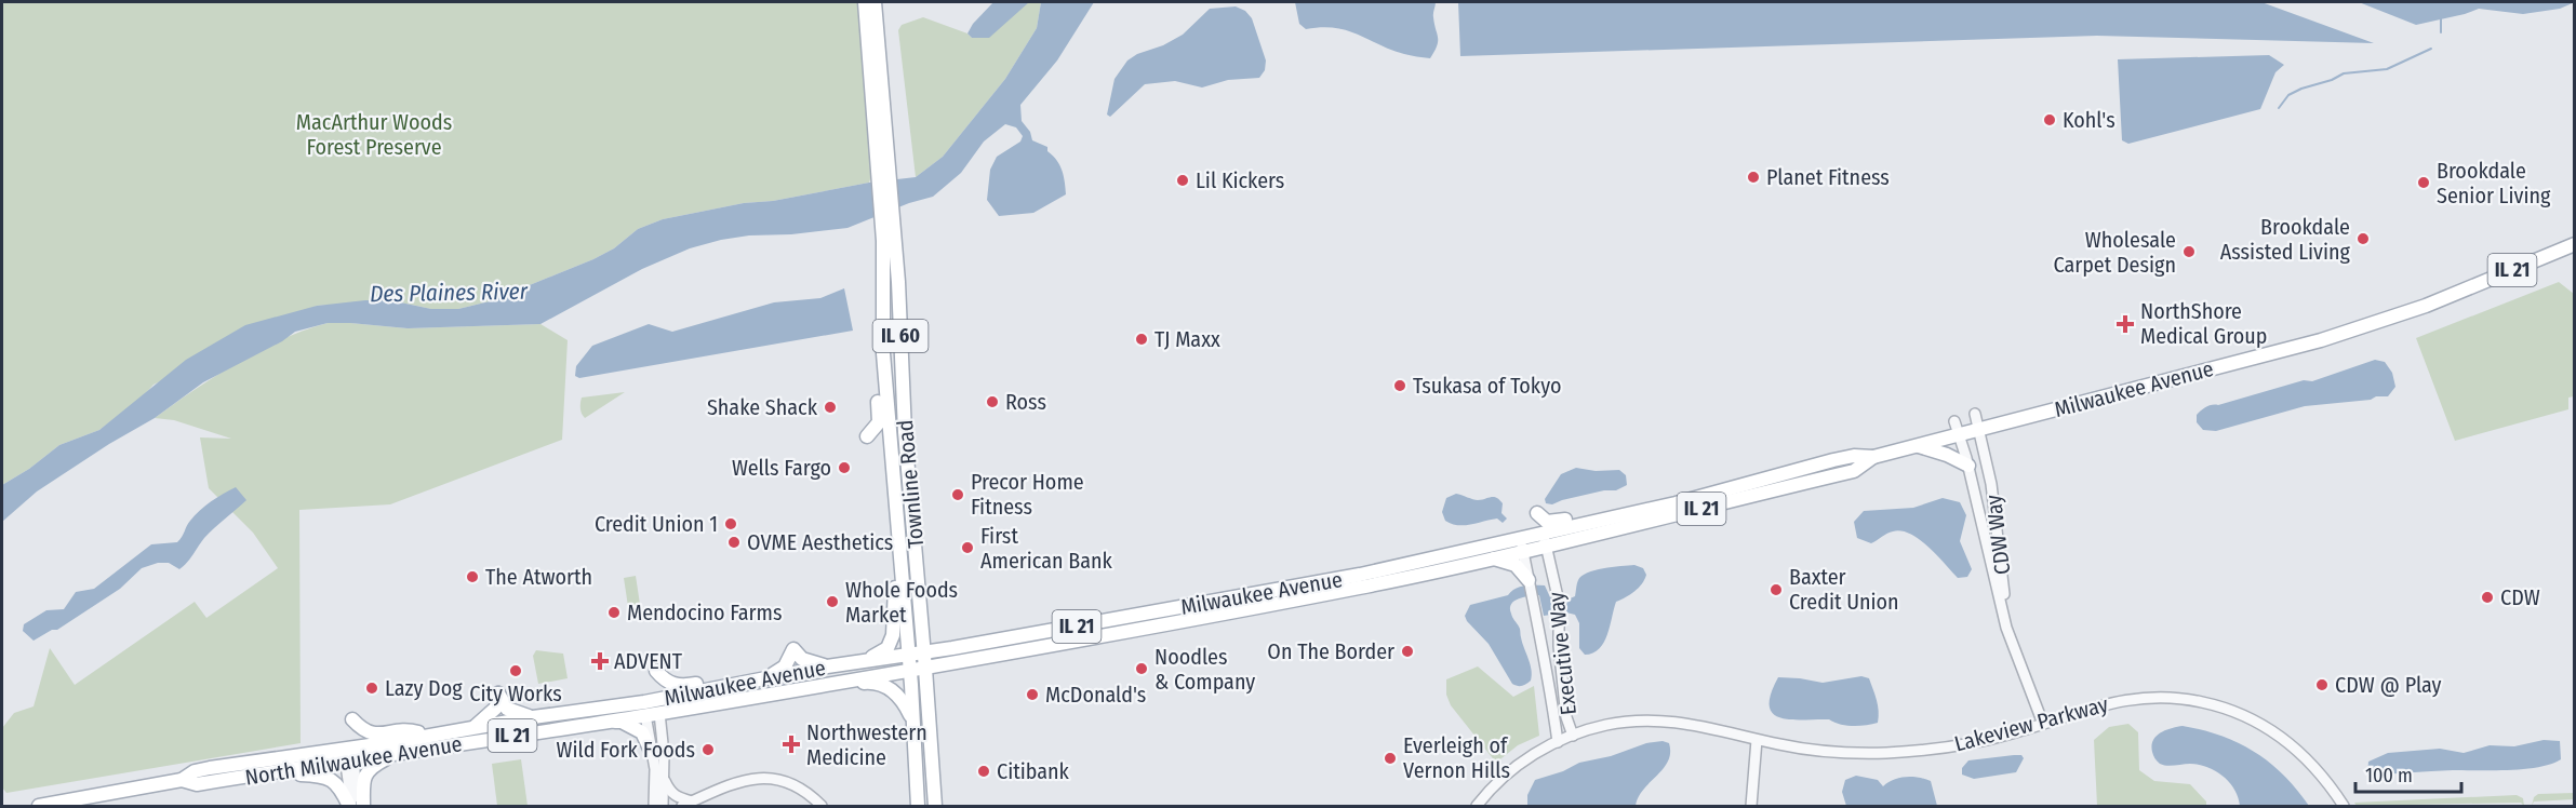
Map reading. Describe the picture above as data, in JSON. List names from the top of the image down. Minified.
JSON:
{"streets":{"main road":["IL 21","IL 60","Milwaukee Avenue","Townline Road","North Milwaukee Avenue"],"street":["CDW Way","Executive Way","Lakeview Parkway"]},"crossings":[["IL 60","Townline Road"],["Milwaukee Avenue","Townline Road"],["Milwaukee Avenue","CDW Way"],["Milwaukee Avenue","Executive Way"],["Milwaukee Avenue","North Milwaukee Avenue"],["CDW Way","Lakeview Parkway"],["Executive Way","Lakeview Parkway"]],"water":["Des Plaines River"],"parks":["MacArthur Woods Forest Preserve"],"places":{"other":["Kohl's","Planet Fitness","Lil Kickers","Brookdale Senior Living","Brookdale Assisted Living","Wholesale Carpet Design","TJ Maxx","Tsukasa of Tokyo","Ross","Shake Shack","Wells Fargo","Precor Home Fitness","Credit Union 1","OVME Aesthetics","First American Bank","The Atworth","Baxter Credit Union","CDW","Whole Foods Market","Mendocino Farms","On The Border","Noodles & Company","City Works","CDW @ Play","Lazy Dog","McDonald's","Wild Fork Foods","Everleigh of Vernon Hills","Citibank"],"health":["NorthShore Medical Group","ADVENT","Northwestern Medicine"]},"scale_bar":"100 m"}
